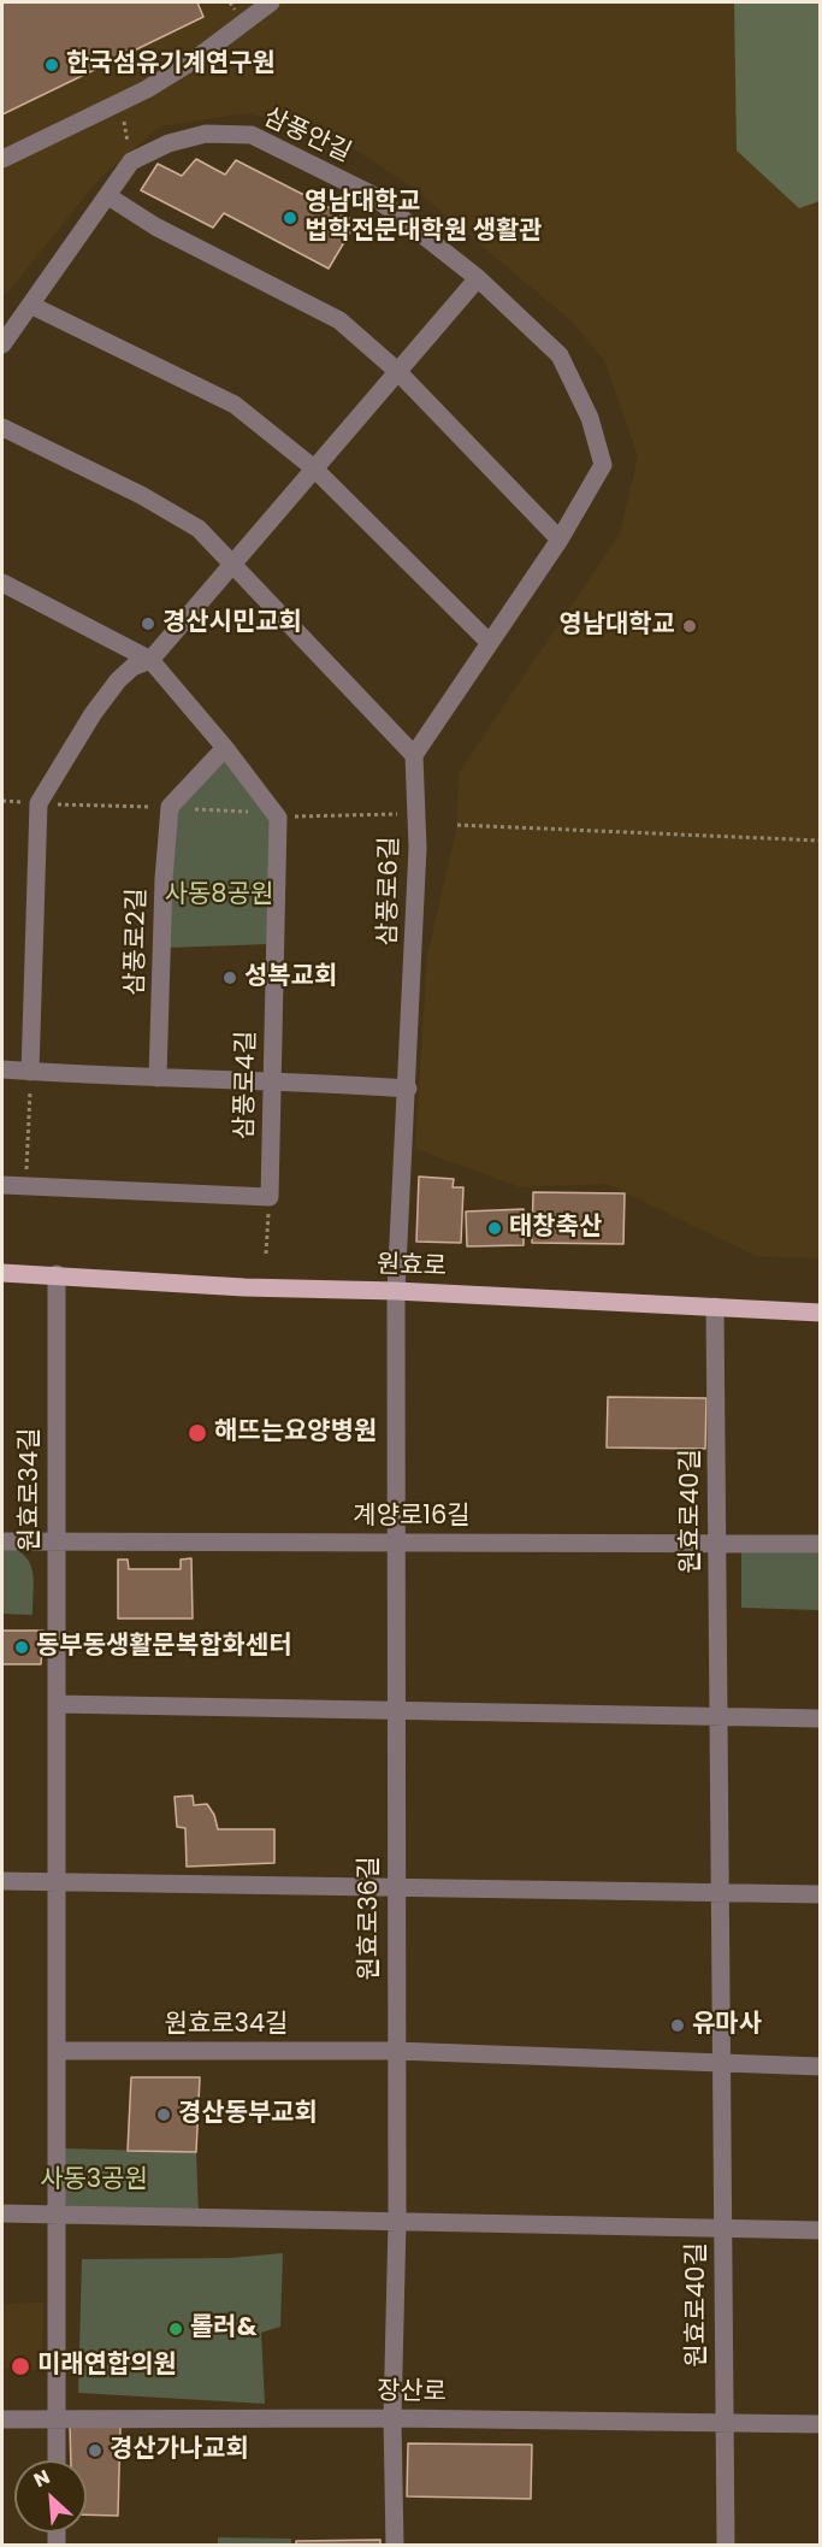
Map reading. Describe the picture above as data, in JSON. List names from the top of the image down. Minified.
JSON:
{"streets":{"main road":["원효로"],"street":["삼풍안길","삼풍로6길","삼풍로2길","삼풍로4길","원효로34길","원효로40길","계양로16길","원효로36길","장산로"]},"crossings":[["삼풍안길","삼풍로6길"],["삼풍로6길","원효로"],["삼풍로6길","원효로36길"],["원효로","원효로34길"],["원효로","원효로40길"],["원효로","원효로36길"],["원효로34길","계양로16길"],["원효로34길","원효로36길"],["원효로34길","장산로"],["원효로40길","계양로16길"],["원효로40길","장산로"],["계양로16길","원효로36길"],["원효로36길","장산로"]],"parks":["사동8공원","사동3공원"],"places":["한국섬유기계연구원","영남대학교 법학전문대학원 생활관","경산시민교회","영남대학교","성복교회","태창축산","해뜨는요양병원","동부동생활문복합화센터","유마사","경산동부교회","롤러&","미래연합의원","경산가나교회"],"north":"top left"}
